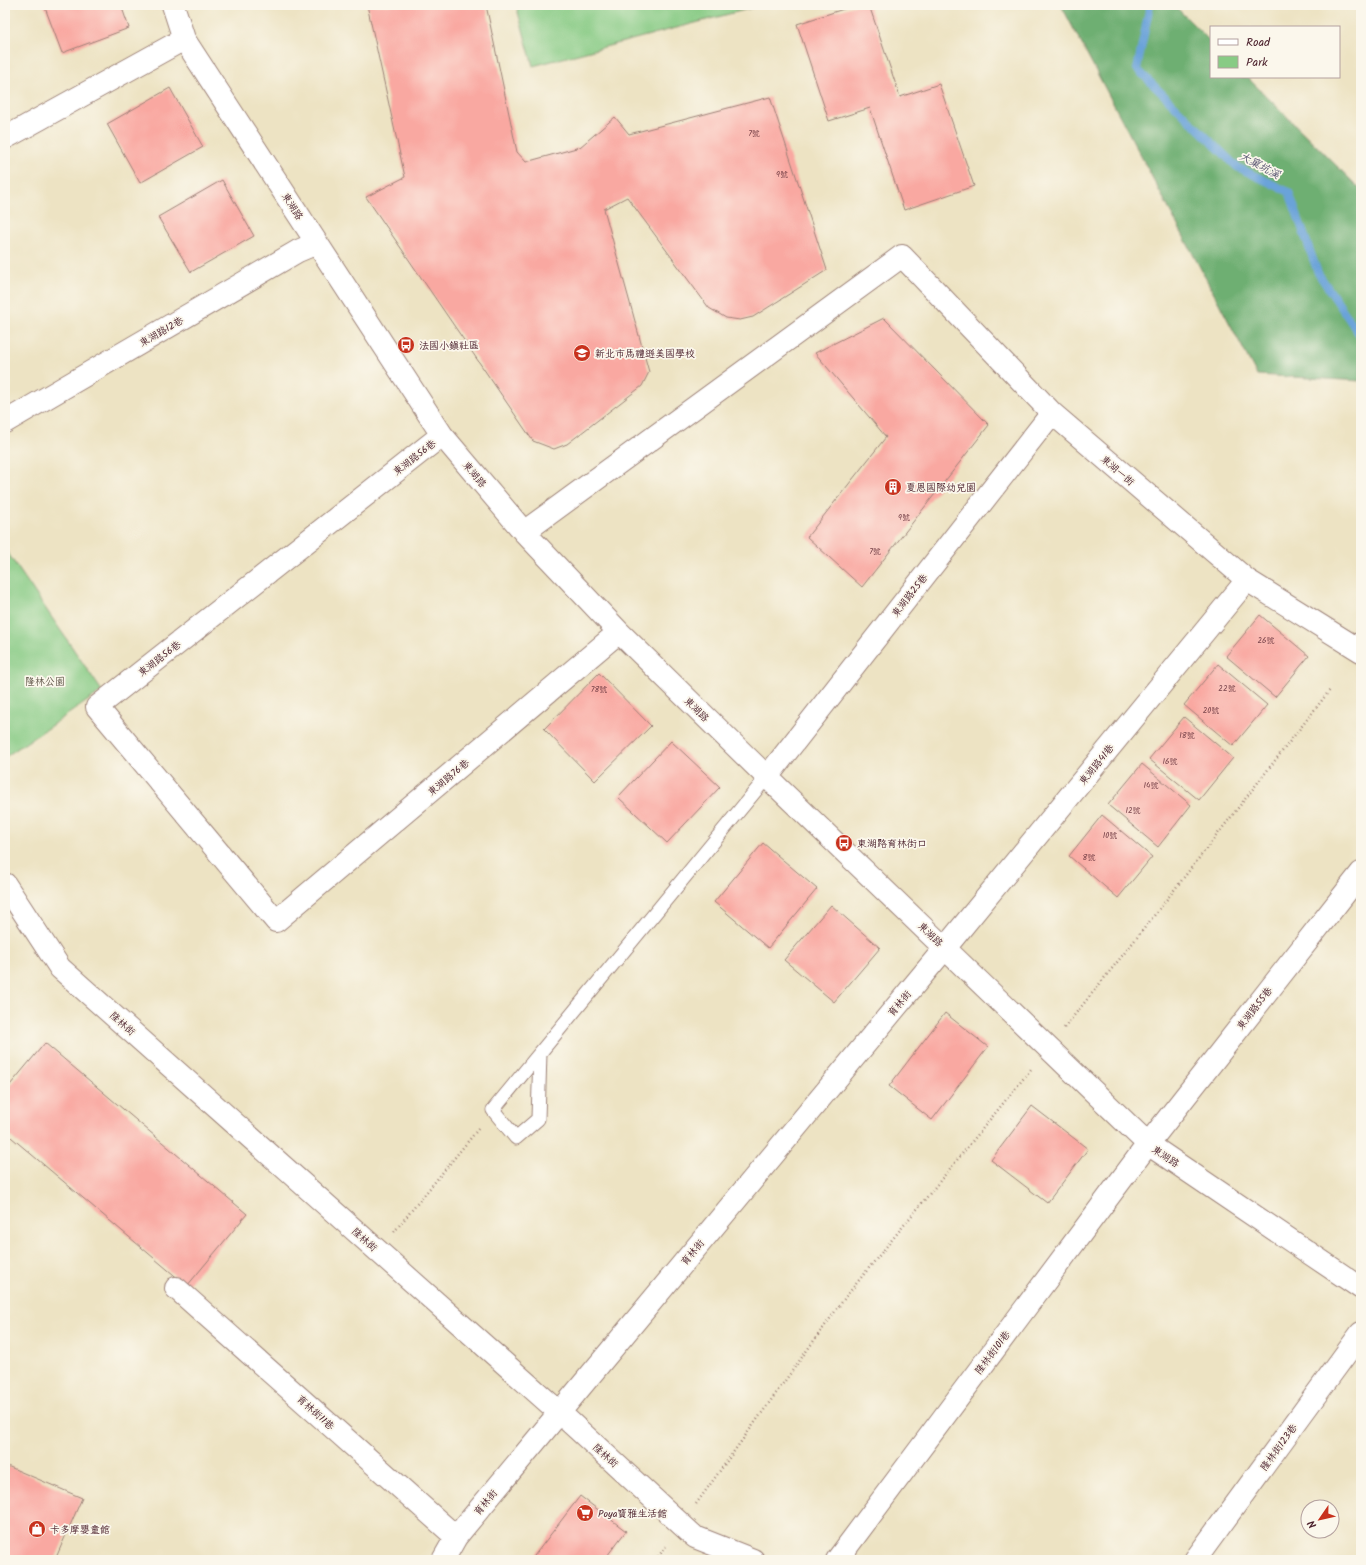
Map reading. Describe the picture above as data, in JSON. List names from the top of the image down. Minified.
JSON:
{"streets":{"street":["東湖路","東湖路12巷","東湖路56巷","東湖一街","東湖路25巷","東湖路41巷","東湖路76巷","育林街","東湖路55巷","隆林街","隆林街101巷","育林街11巷","隆林街123巷"]},"crossings":[["東湖路","東湖路12巷"],["東湖路","東湖路56巷"],["東湖路","東湖一街"],["東湖路","東湖路25巷"],["東湖路","東湖路41巷"],["東湖路","東湖路76巷"],["東湖路","育林街"],["東湖路","東湖路55巷"],["東湖路","隆林街101巷"],["東湖路56巷","東湖路76巷"],["東湖一街","東湖路25巷"],["東湖一街","東湖路41巷"],["東湖路41巷","育林街"],["育林街","隆林街"],["育林街","育林街11巷"],["東湖路55巷","隆林街101巷"]],"water":["大窠坑溪"],"parks":["隆林公園"],"places":{"bus stop":["法國小鎮社區","東湖路育林街口"],"school or university":["新北市馬禮遜美國學校"],"building":["夏恩國際幼兒園"],"supermarket":["Poya寶雅生活館"],"shop":["卡多摩嬰童館"]},"house_numbers":["7號","9號","9號","7號","26號","22號","78號","20號","18號","16號","14號","12號","10號","8號"],"legend":["Road","Park"],"north":"bottom left"}
